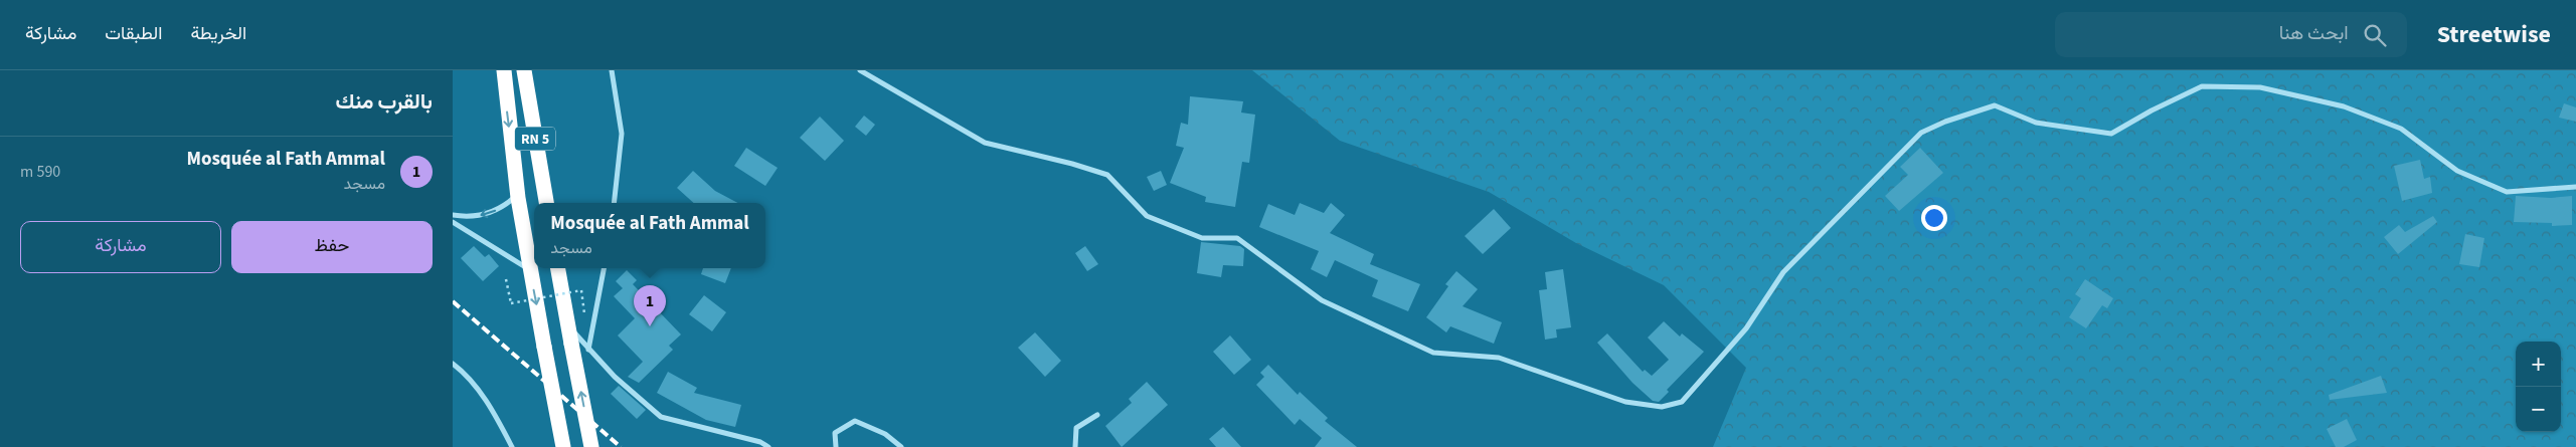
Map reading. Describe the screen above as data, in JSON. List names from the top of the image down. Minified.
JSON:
{"streets":{"highway":["RN 5"]},"page":{"header":"Streetwise","search":"ابحث هنا","nav":["الخريطة","الطبقات","مشاركة"],"heading":"بالقرب منك","list":[{"mark":"1","name":"Mosquée al Fath Ammal","note":"مسجد","value":"590 m"}],"popup":["Mosquée al Fath Ammal","مسجد"],"buttons":["حفظ","مشاركة"],"pins":"1","map_buttons":["+","−"]}}
